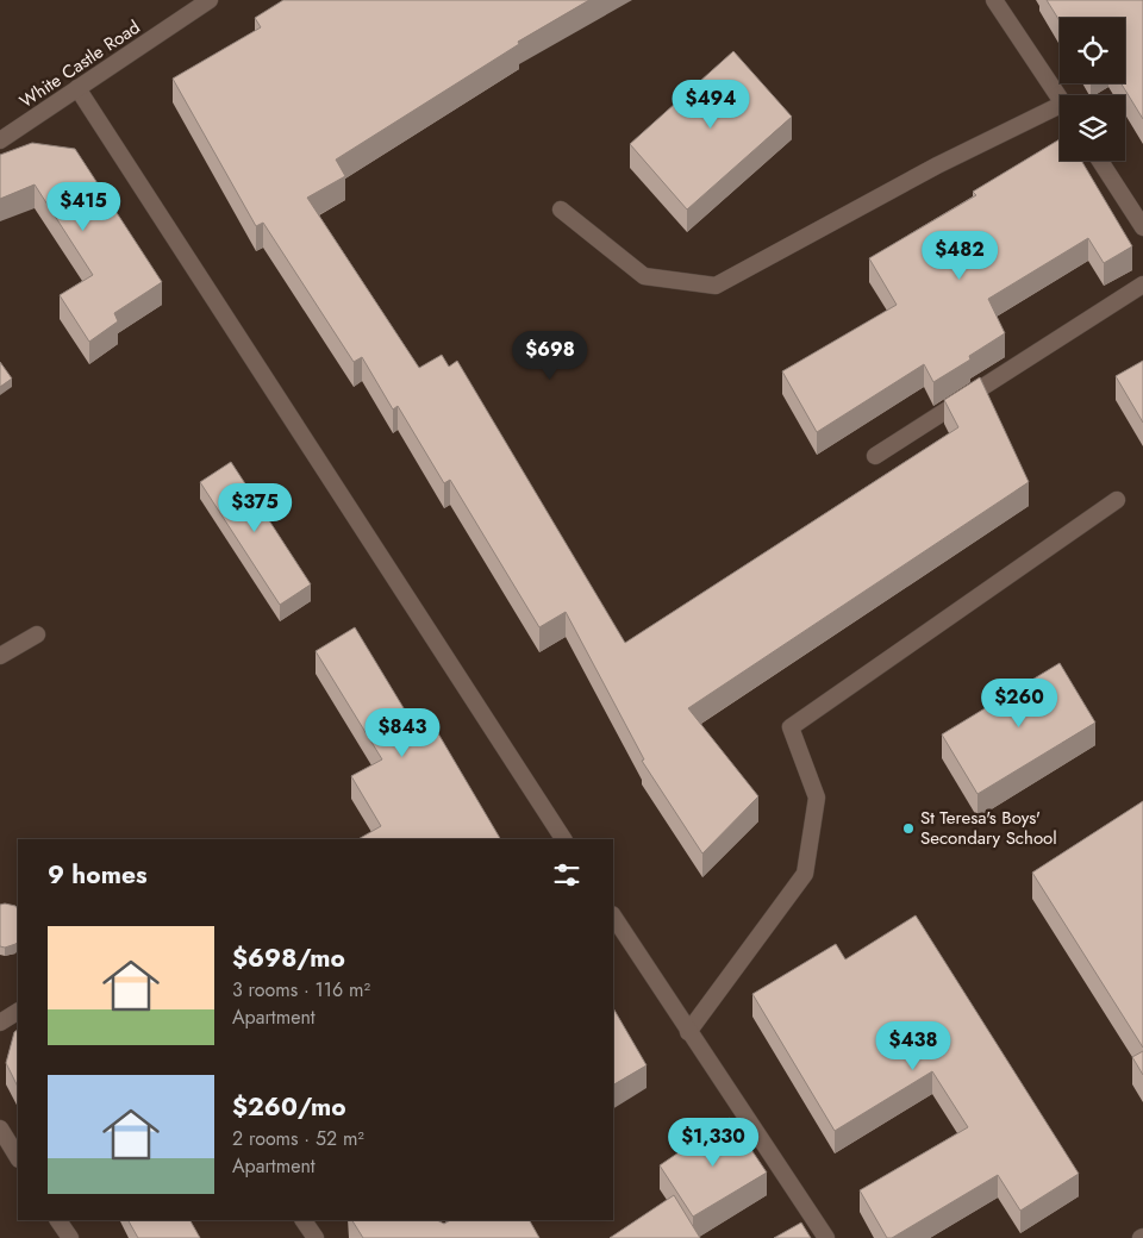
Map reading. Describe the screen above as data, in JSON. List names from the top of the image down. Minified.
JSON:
{"streets":{"street":["White Castle Road"]},"places":["St Teresa's Boys' Secondary School"],"page":{"price":["$494","$415","$482","$698","$375","$260","$843","$438","$1,330"],"heading":"9 homes","list":[{"name":"$698/mo","note":"3 rooms · 116 m² · Apartment"},{"name":"$260/mo","note":"2 rooms · 52 m² · Apartment"}]}}
